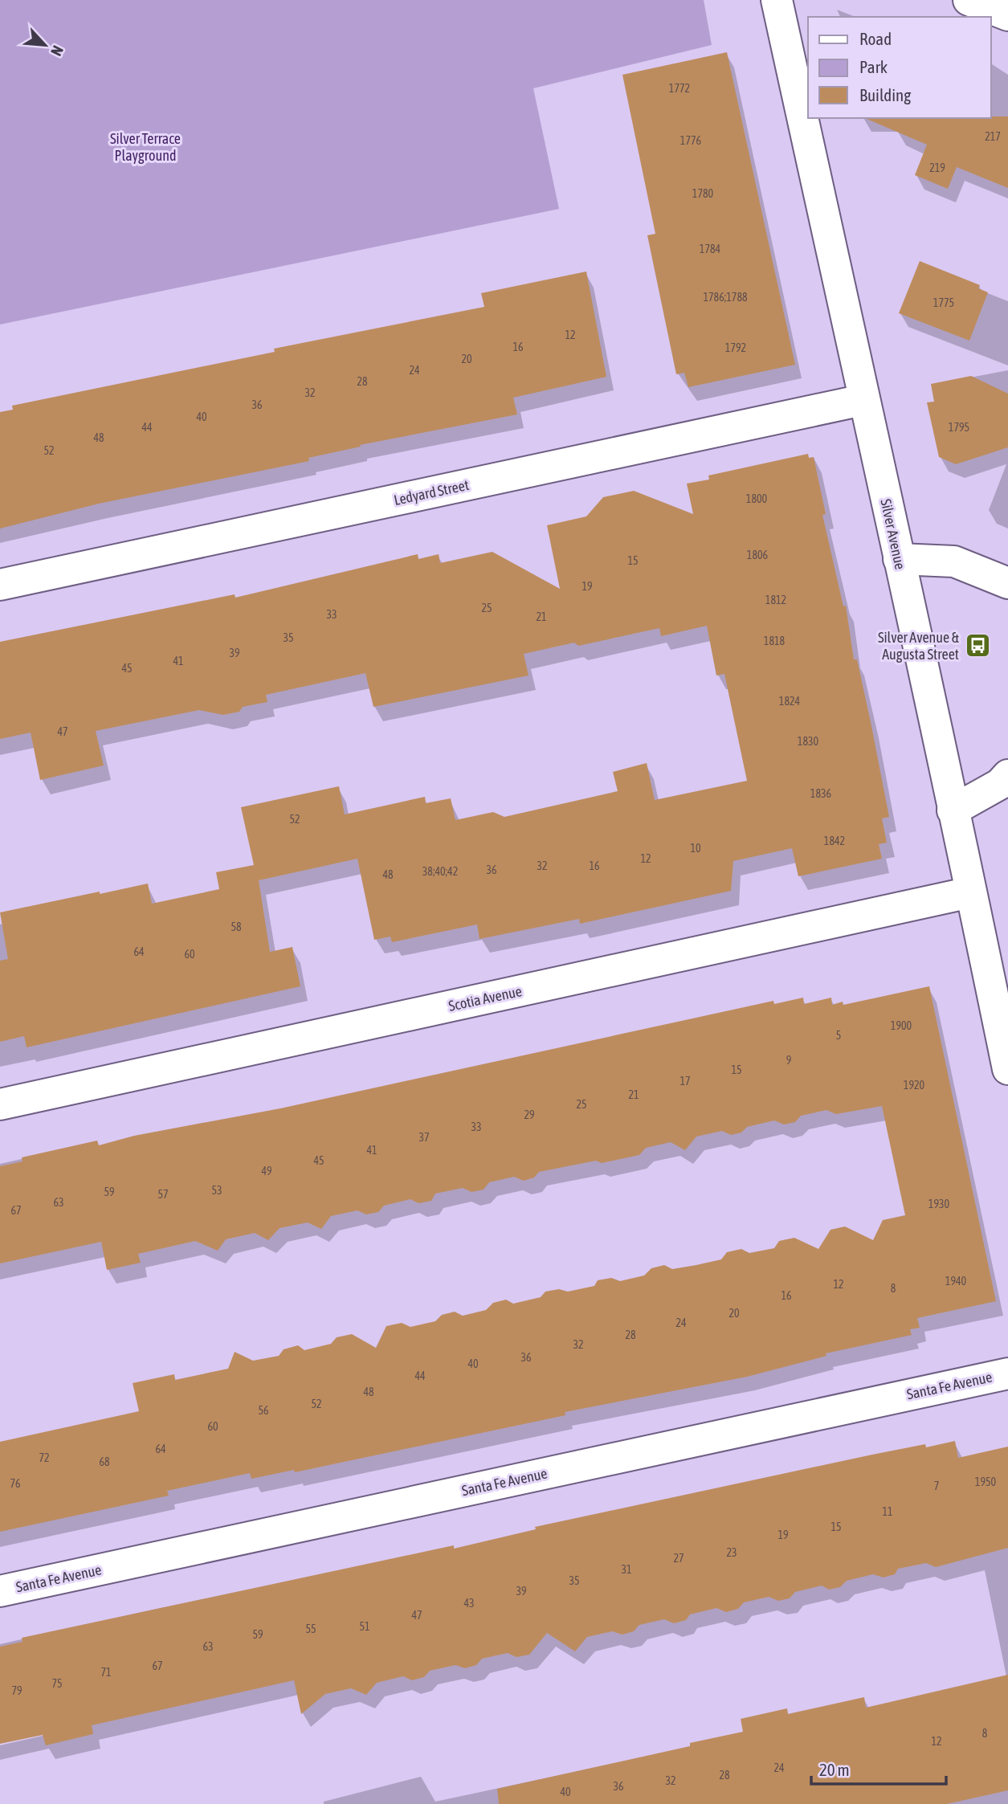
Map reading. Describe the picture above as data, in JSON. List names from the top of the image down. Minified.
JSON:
{"streets":{"street":["Ledyard Street","Silver Avenue","Scotia Avenue","Santa Fe Avenue"]},"crossings":[["Ledyard Street","Silver Avenue"],["Silver Avenue","Scotia Avenue"]],"parks":["Silver Terrace Playground"],"places":{"bus stop":["Silver Avenue & Augusta Street"]},"house_numbers":["1772","217","1776","219","1780","1784","1786;1788","1775","12","16","1792","20","24","28","32","36","40","44","1795","48","52","1800","1806","15","19","1812","25","33","21","35","1818","39","41","45","1824","47","1830","1836","52","1842","10","12","32","16","36","38;40;42","48","58","64","60","1900","5","9","15","17","1920","21","25","29","33","37","41","45","49","53","59","57","63","1930","67","1940","12","8","16","20","24","28","32","36","40","44","48","52","56","60","64","72","68","1950","76","7","11","15","19","23","27","31","35","39","43","47","51","55","59","63","67","71","75","79","8","12","24","28","32","36","40"],"legend":["Road","Park","Building"],"scale_bar":"20 m","north":"bottom right"}
